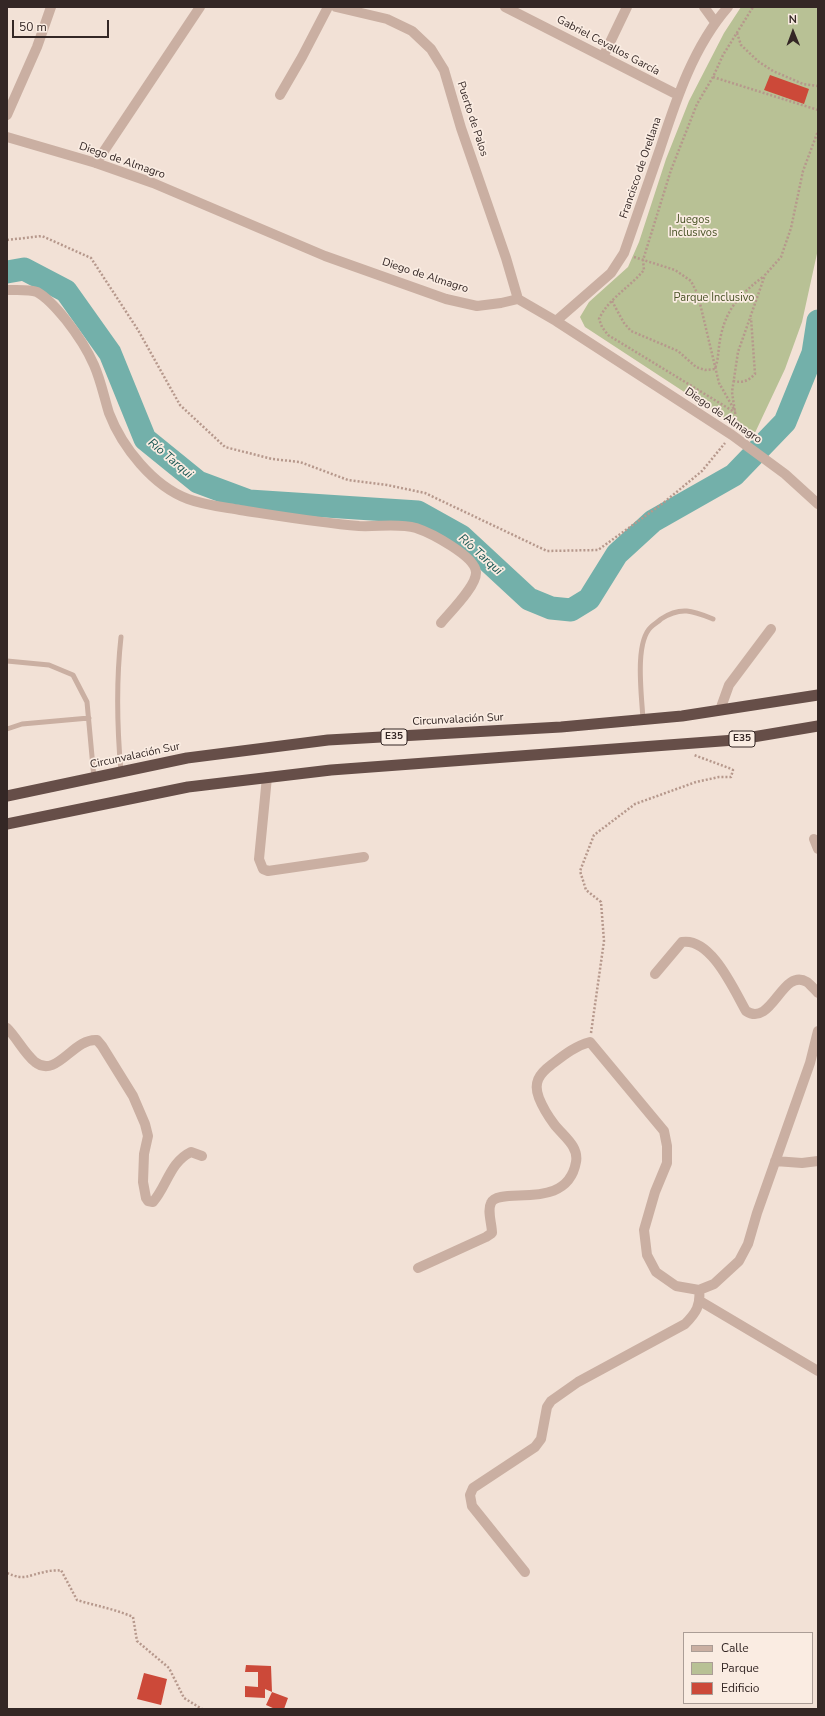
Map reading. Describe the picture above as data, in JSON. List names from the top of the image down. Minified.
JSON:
{"streets":{"highway":["Circunvalación Sur","E35"],"street":["Gabriel Cevallos García","Puerto de Palos","Diego de Almagro","Francisco de Orellana"]},"crossings":[["Gabriel Cevallos García","Francisco de Orellana"],["Puerto de Palos","Diego de Almagro"],["Diego de Almagro","Francisco de Orellana"]],"water":["Río Tarqui"],"parks":["Juegos Inclusivos","Parque Inclusivo"],"legend":["Calle","Parque","Edificio"],"scale_bar":"50 m","north":"top"}
